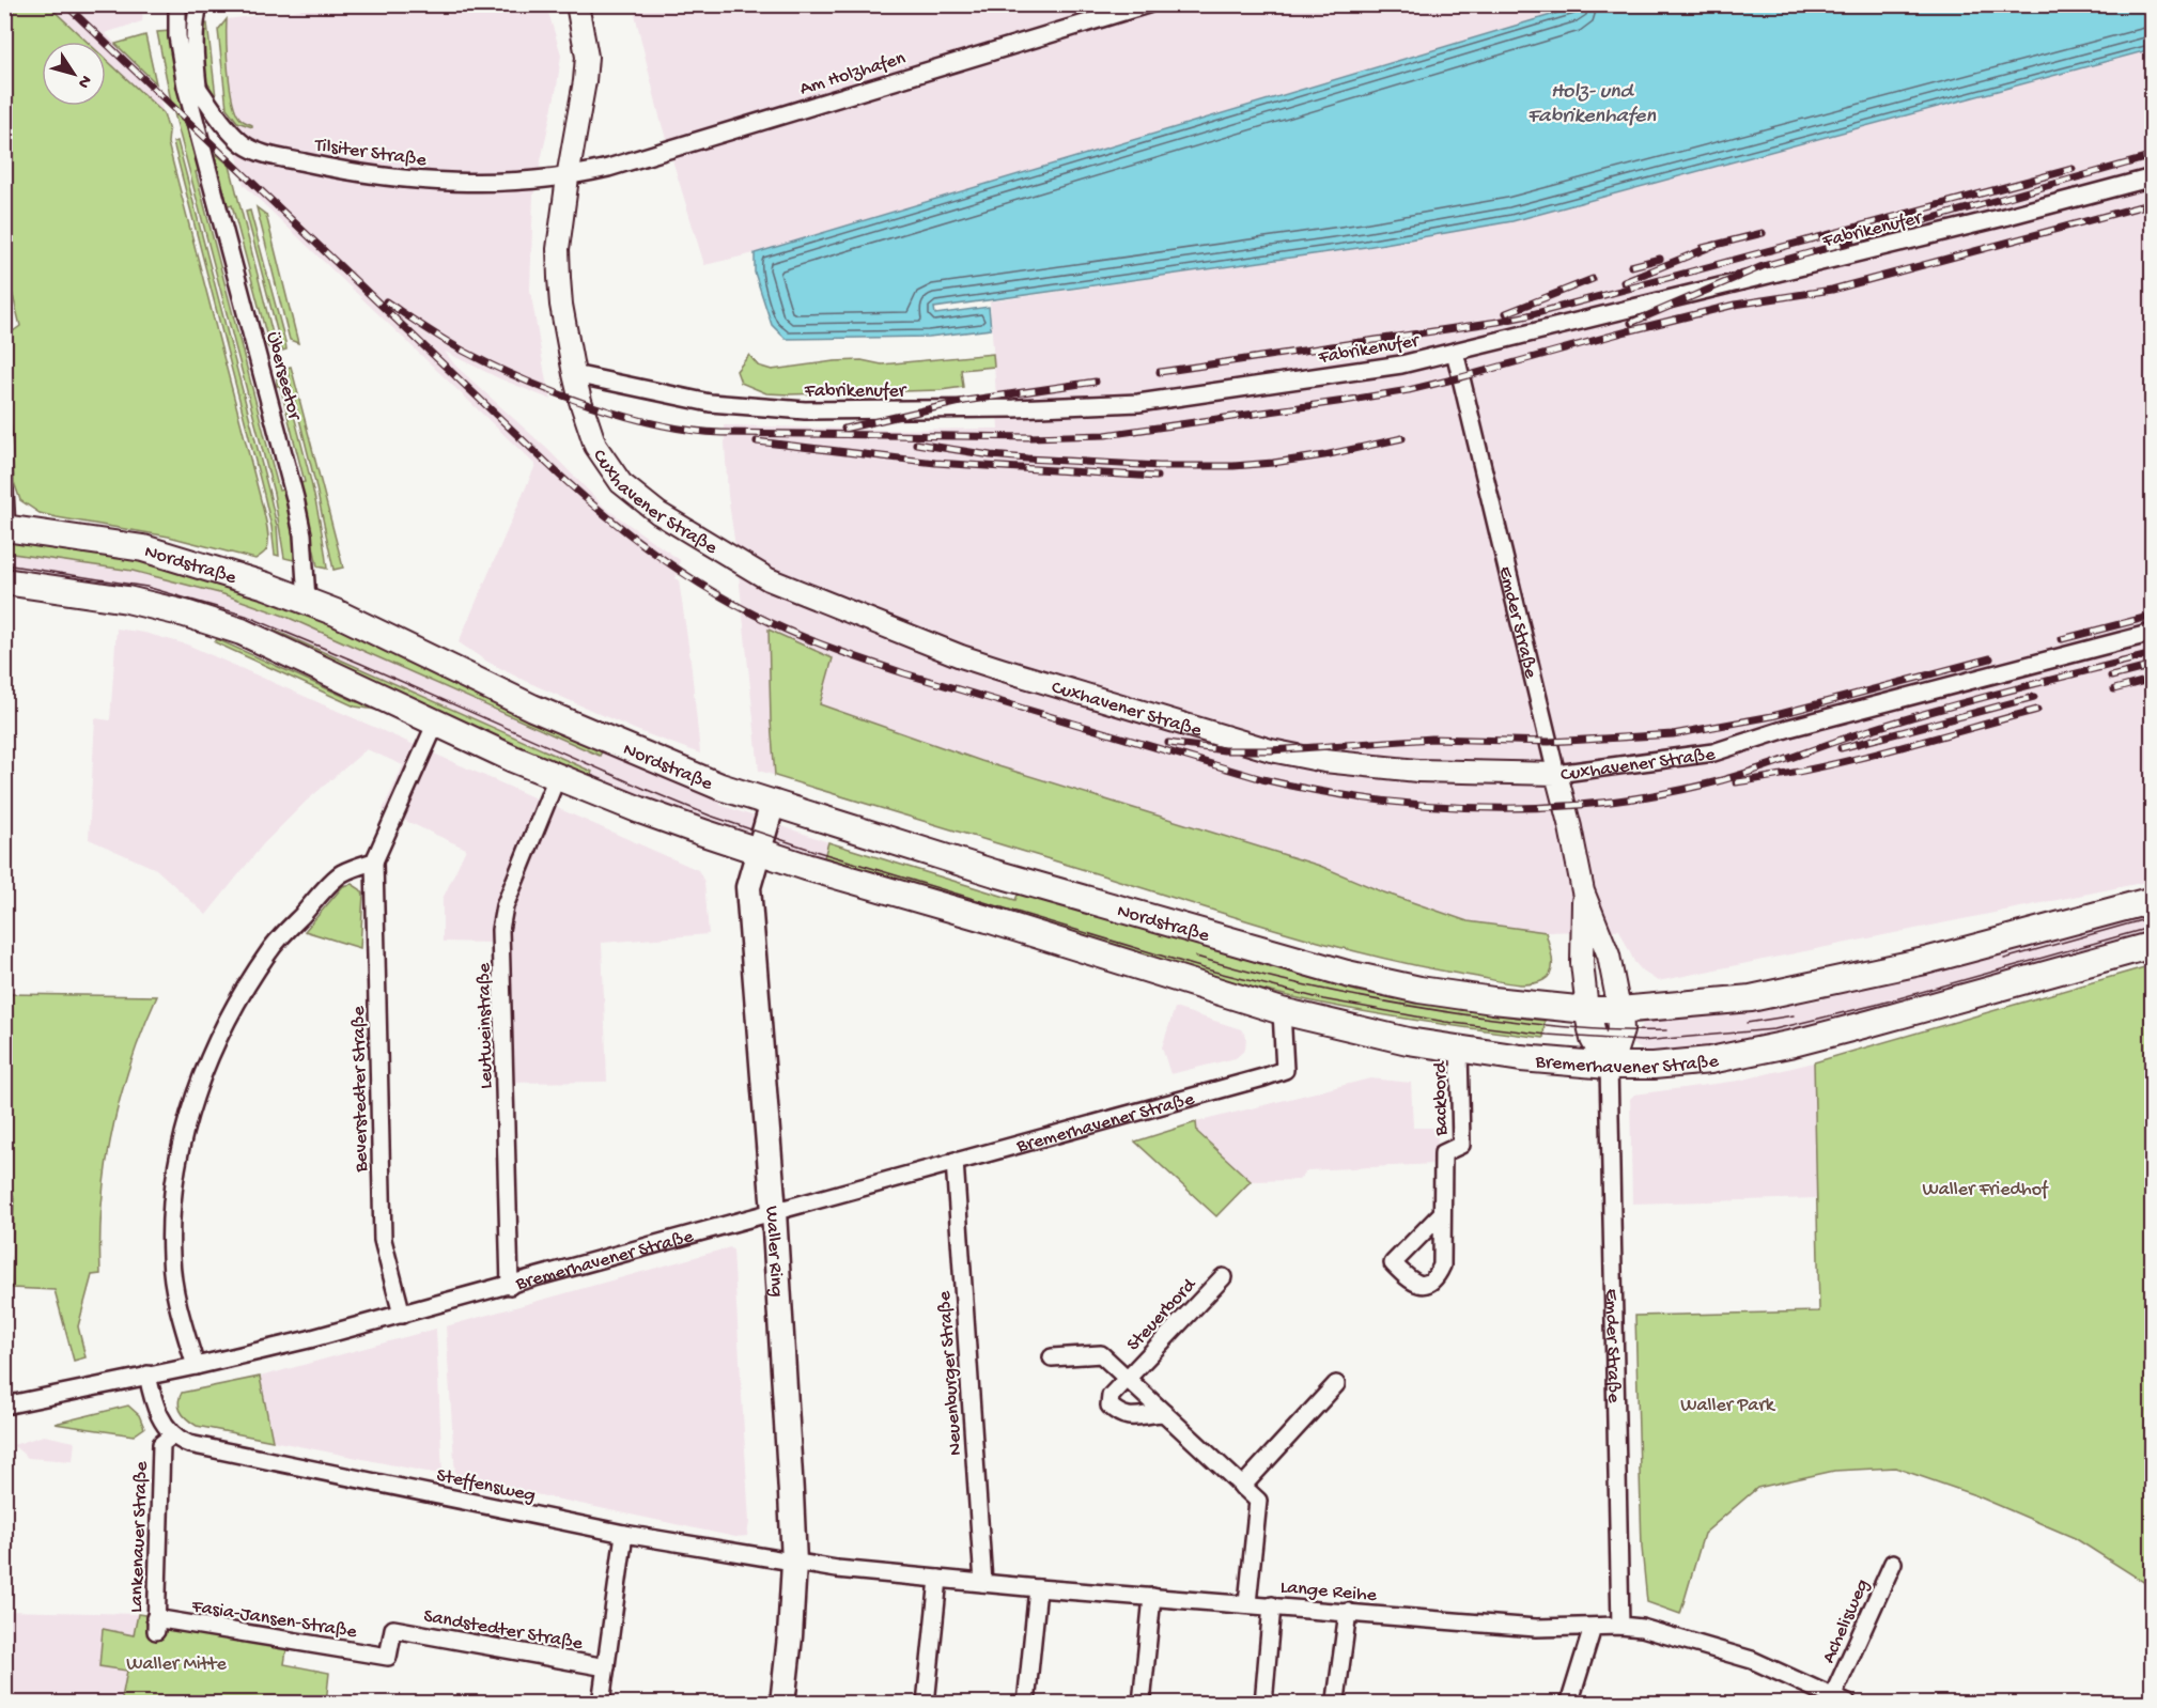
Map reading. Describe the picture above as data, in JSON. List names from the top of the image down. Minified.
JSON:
{"streets":{"main road":["Nordstraße","Emder Straße","Bremerhavener Straße","Waller Ring"],"street":["Am Holzhafen","Tilsiter Straße","Fabrikenufer","Überseetor","Cuxhavener Straße","Leutweinstraße","Beverstedter Straße","Backbord","Steuerbord","Neuenburger Straße","Steffensweg","Lankenauer Straße","Lange Reihe","Fasia-Jansen-Straße","Achelisweg","Sandstedter Straße"]},"crossings":[["Am Holzhafen","Tilsiter Straße"],["Am Holzhafen","Cuxhavener Straße"],["Tilsiter Straße","Überseetor"],["Tilsiter Straße","Cuxhavener Straße"],["Fabrikenufer","Cuxhavener Straße"],["Fabrikenufer","Emder Straße"],["Überseetor","Nordstraße"],["Cuxhavener Straße","Emder Straße"],["Nordstraße","Emder Straße"],["Nordstraße","Waller Ring"],["Emder Straße","Bremerhavener Straße"],["Emder Straße","Lange Reihe"],["Leutweinstraße","Bremerhavener Straße"],["Bremerhavener Straße","Beverstedter Straße"],["Bremerhavener Straße","Backbord"],["Bremerhavener Straße","Waller Ring"],["Bremerhavener Straße","Neuenburger Straße"],["Waller Ring","Steffensweg"],["Waller Ring","Lange Reihe"],["Steuerbord","Lange Reihe"],["Neuenburger Straße","Lange Reihe"],["Steffensweg","Lankenauer Straße"],["Steffensweg","Lange Reihe"],["Lankenauer Straße","Fasia-Jansen-Straße"],["Lange Reihe","Achelisweg"],["Fasia-Jansen-Straße","Sandstedter Straße"]],"water":["Holz- und Fabrikenhafen"],"parks":["Waller Friedhof","Waller Park","Waller Mitte"],"north":"bottom right"}
